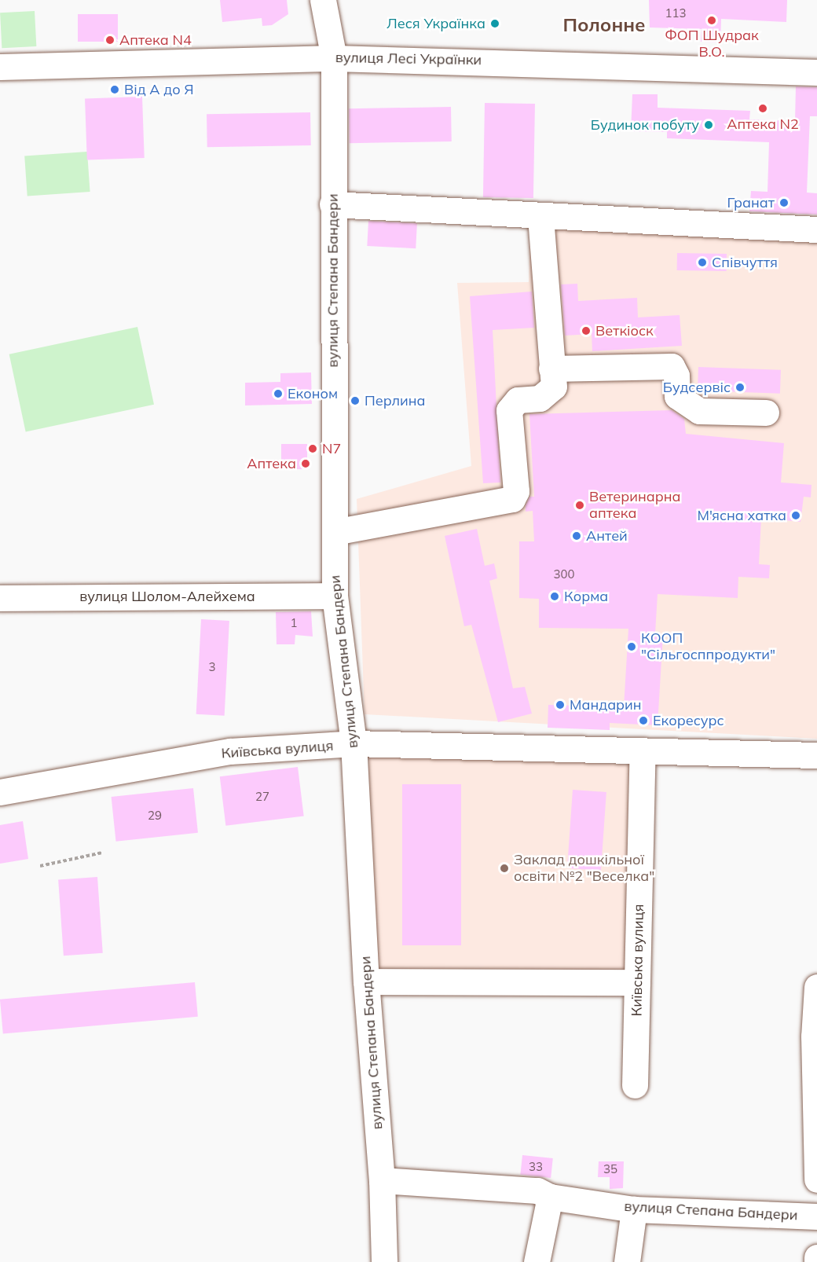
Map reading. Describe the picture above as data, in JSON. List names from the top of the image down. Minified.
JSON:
{"streets":{"street":["вулиця Лесі Українки","вулиця Степана Бандери","вулиця Шолом-Алейхема","Київська вулиця"]},"crossings":[["вулиця Лесі Українки","вулиця Степана Бандери"],["вулиця Степана Бандери","вулиця Шолом-Алейхема"],["вулиця Степана Бандери","Київська вулиця"]],"districts":["Полонне"],"places":["ФОП Шудрак В.О.","Леся Українка","Аптека N4","Від А до Я","Аптека N2","Будинок побуту","Гранат","Співчуття","Веткіоск","Будсервіс","Економ","Перлина","N7","Аптека","Ветеринарна аптека","М'ясна хатка","Антей","Корма","КООП \"Сільгосппродукти\"","Мандарин","Екоресурс","Заклад дошкільної освіти №2 \"Веселка\""],"house_numbers":["113","300","1","3","27","29","33","35"]}
